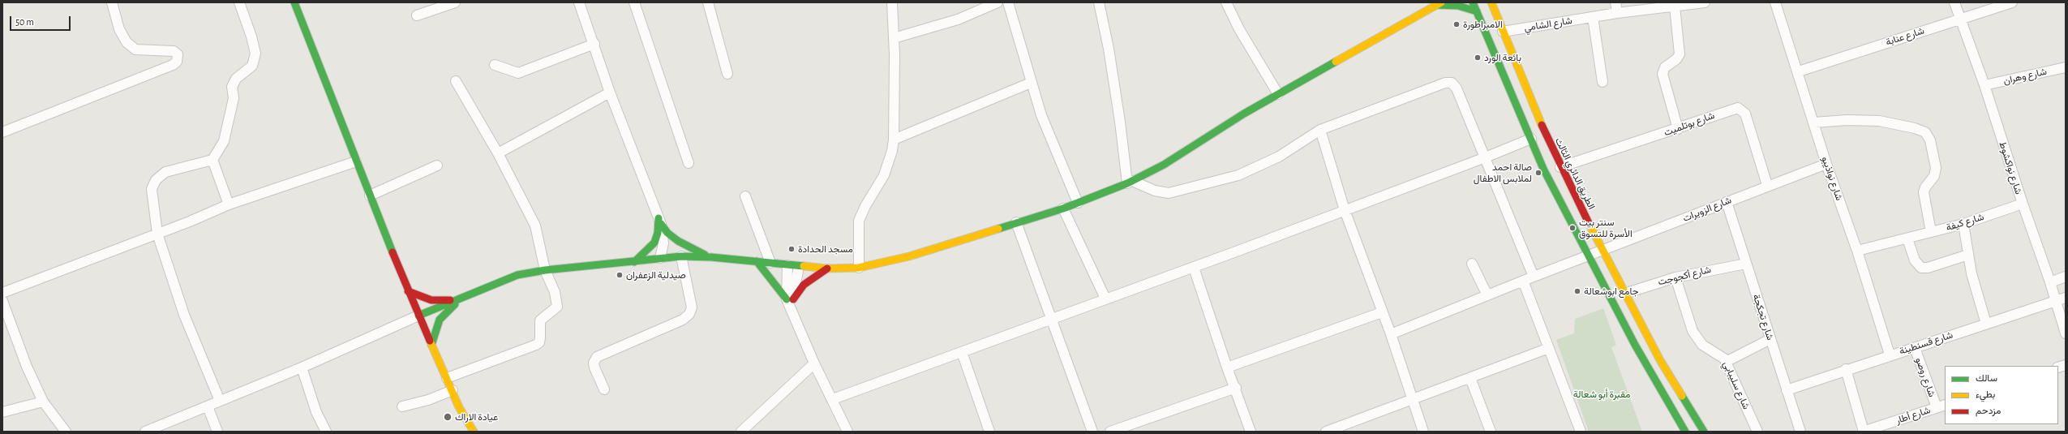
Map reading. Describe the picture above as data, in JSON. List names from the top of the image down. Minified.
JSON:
{"streets":{"street":["شارع الشامي","شارع عنابة","شارع وهران","شارع بوتلميت","شارع نواكشوط","الطريق الدائري الثالث","شارع نواذيبو","شارع الزويرات","شارع كيفة","شارع أكجوجت","شارع تجكجة","شارع قسنطينة","شارع روصو","شارع سليبابي","شارع أطار"]},"crossings":[["شارع الشامي","الطريق الدائري الثالث"],["شارع عنابة","شارع نواكشوط"],["شارع عنابة","شارع نواذيبو"],["شارع وهران","شارع نواكشوط"],["شارع بوتلميت","الطريق الدائري الثالث"],["شارع بوتلميت","شارع الزويرات"],["شارع نواكشوط","شارع كيفة"],["شارع نواكشوط","شارع قسنطينة"],["الطريق الدائري الثالث","شارع الزويرات"],["الطريق الدائري الثالث","شارع أكجوجت"],["شارع نواذيبو","شارع الزويرات"],["شارع نواذيبو","شارع كيفة"],["شارع نواذيبو","شارع قسنطينة"],["شارع الزويرات","شارع تجكجة"],["شارع أكجوجت","شارع تجكجة"],["شارع أكجوجت","شارع سليبابي"],["شارع تجكجة","شارع قسنطينة"],["شارع قسنطينة","شارع روصو"],["شارع روصو","شارع أطار"]],"parks":["مقبرة أبو شعالة"],"places":["الامبراطورة","بائعة الورد","صالة احمد لملابس الاطفال","سنتر بيت الأسرة للتسوق","مسجد الحدادة","صيدلية الزعفران","جامع ابوشعالة","عيادة الاراك"],"legend":["سالك","بطيء","مزدحم"],"scale_bar":"50 m"}
